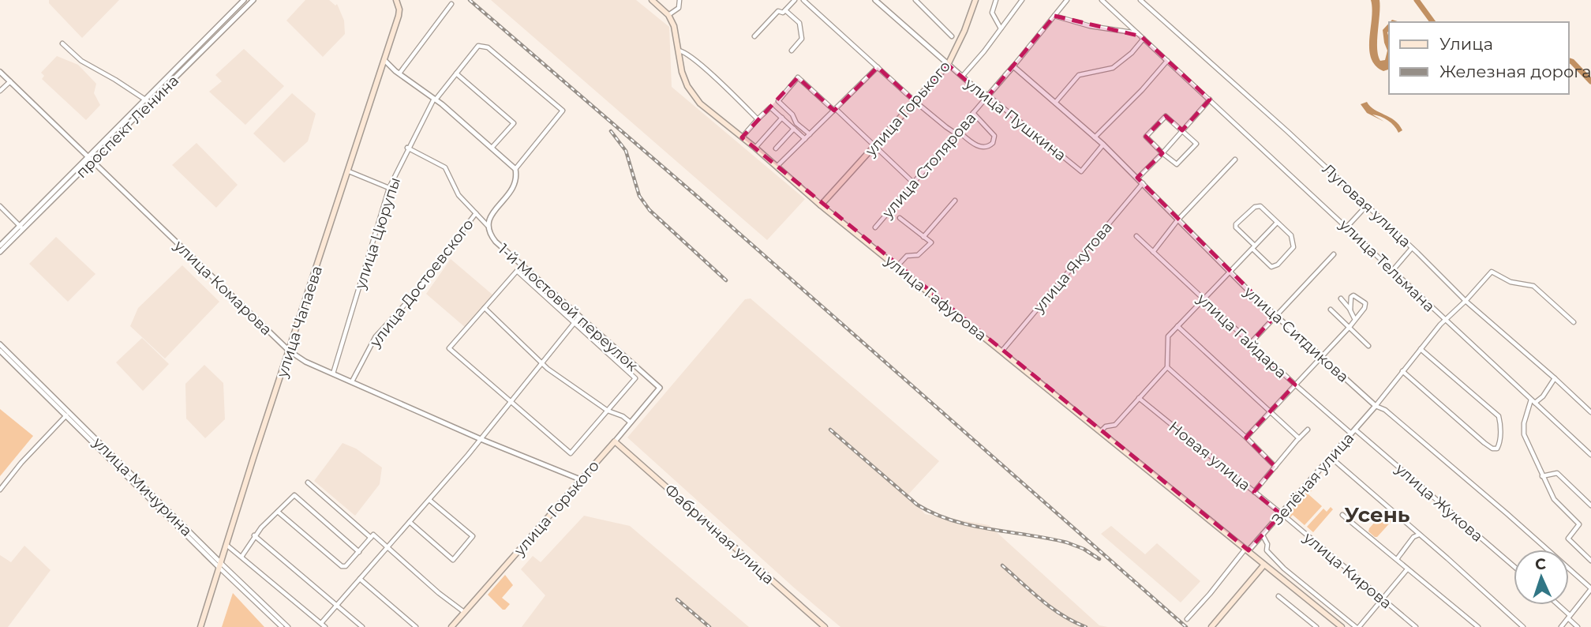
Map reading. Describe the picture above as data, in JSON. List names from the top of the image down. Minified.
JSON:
{"streets":{"main road":["улица Горького","улица Гафурова","улица Чапаева","Фабричная улица"],"street":["улица Пушкина","проспект Ленина","улица Столярова","Луговая улица","улица Цюрупы","улица Тельмана","улица Якутова","улица Достоевского","улица Комарова","1-й Мостовой переулок","улица Ситдикова","улица Гайдара","Новая улица","Зелёная улица","улица Мичурина","улица Жукова","улица Кирова"]},"crossings":[["улица Горького","улица Пушкина"],["улица Горького","улица Комарова"],["улица Горького","улица Гафурова"],["улица Горького","1-й Мостовой переулок"],["улица Горького","Фабричная улица"],["улица Пушкина","улица Столярова"],["улица Пушкина","улица Ситдикова"],["проспект Ленина","улица Комарова"],["улица Столярова","улица Ситдикова"],["улица Цюрупы","улица Комарова"],["улица Якутова","улица Гафурова"],["улица Якутова","улица Ситдикова"],["улица Достоевского","улица Комарова"],["улица Комарова","улица Чапаева"],["улица Гафурова","Зелёная улица"],["улица Чапаева","улица Мичурина"],["улица Ситдикова","Зелёная улица"],["улица Гайдара","Зелёная улица"],["улица Гайдара","улица Жукова"],["Новая улица","Зелёная улица"],["Новая улица","улица Кирова"],["Зелёная улица","улица Жукова"],["Зелёная улица","улица Кирова"]],"districts":["Усень"],"legend":["Улица","Железная дорога"],"north":"top"}
